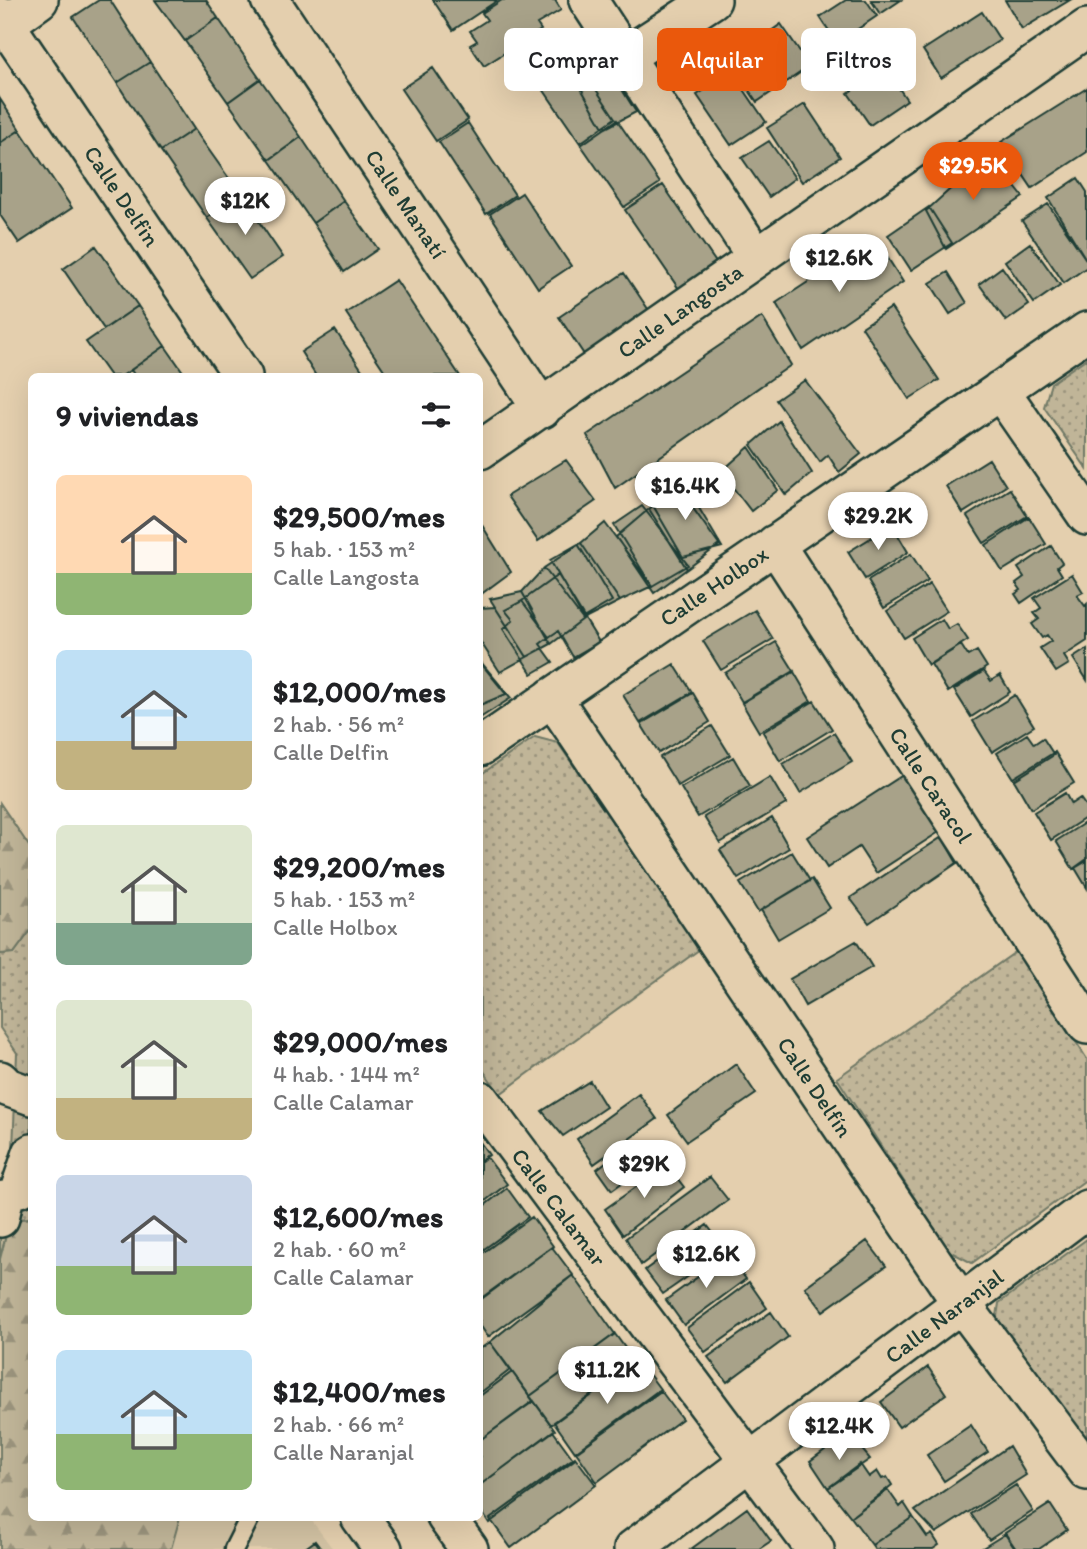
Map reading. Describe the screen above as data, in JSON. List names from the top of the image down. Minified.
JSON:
{"streets":{"street":["Calle Delfin","Calle Manatí","Calle Langosta","Calle Holbox","Calle Caracol","Calle Delfín","Calle Calamar","Calle Naranjal"]},"crossings":[["Calle Manatí","Calle Langosta"],["Calle Holbox","Calle Caracol"],["Calle Holbox","Calle Delfín"],["Calle Delfín","Calle Naranjal"],["Calle Calamar","Calle Naranjal"]],"page":{"chip":["Comprar","Alquilar","Filtros"],"price":["$29.5K","$12K","$12.6K","$16.4K","$29.2K","$29K","$12.6K","$11.2K","$12.4K"],"heading":"9 viviendas","list":[{"name":"$29,500/mes","note":"5 hab. · 153 m² · Calle Langosta"},{"name":"$12,000/mes","note":"2 hab. · 56 m² · Calle Delfin"},{"name":"$29,200/mes","note":"5 hab. · 153 m² · Calle Holbox"},{"name":"$29,000/mes","note":"4 hab. · 144 m² · Calle Calamar"},{"name":"$12,600/mes","note":"2 hab. · 60 m² · Calle Calamar"},{"name":"$12,400/mes","note":"2 hab. · 66 m² · Calle Naranjal"}]}}
